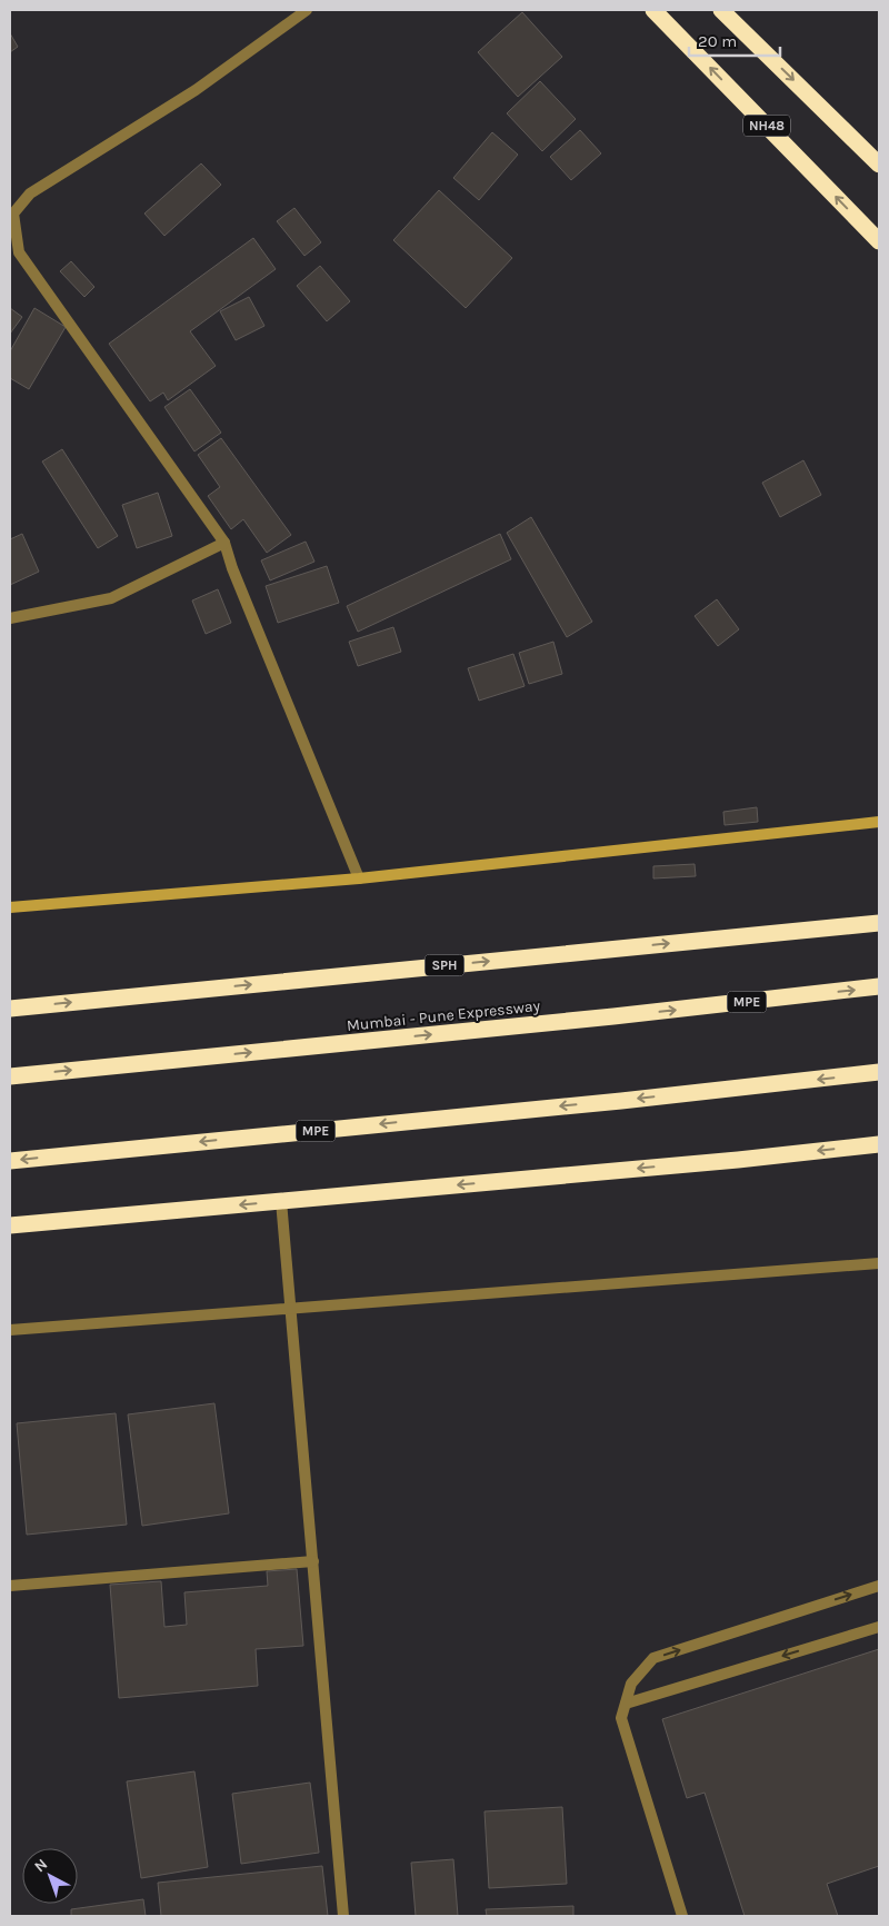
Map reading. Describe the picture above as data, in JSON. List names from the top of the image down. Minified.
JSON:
{"streets":{"highway":["NH48","SPH","MPE","Mumbai - Pune Expressway"]},"scale_bar":"20 m","north":"top left"}
